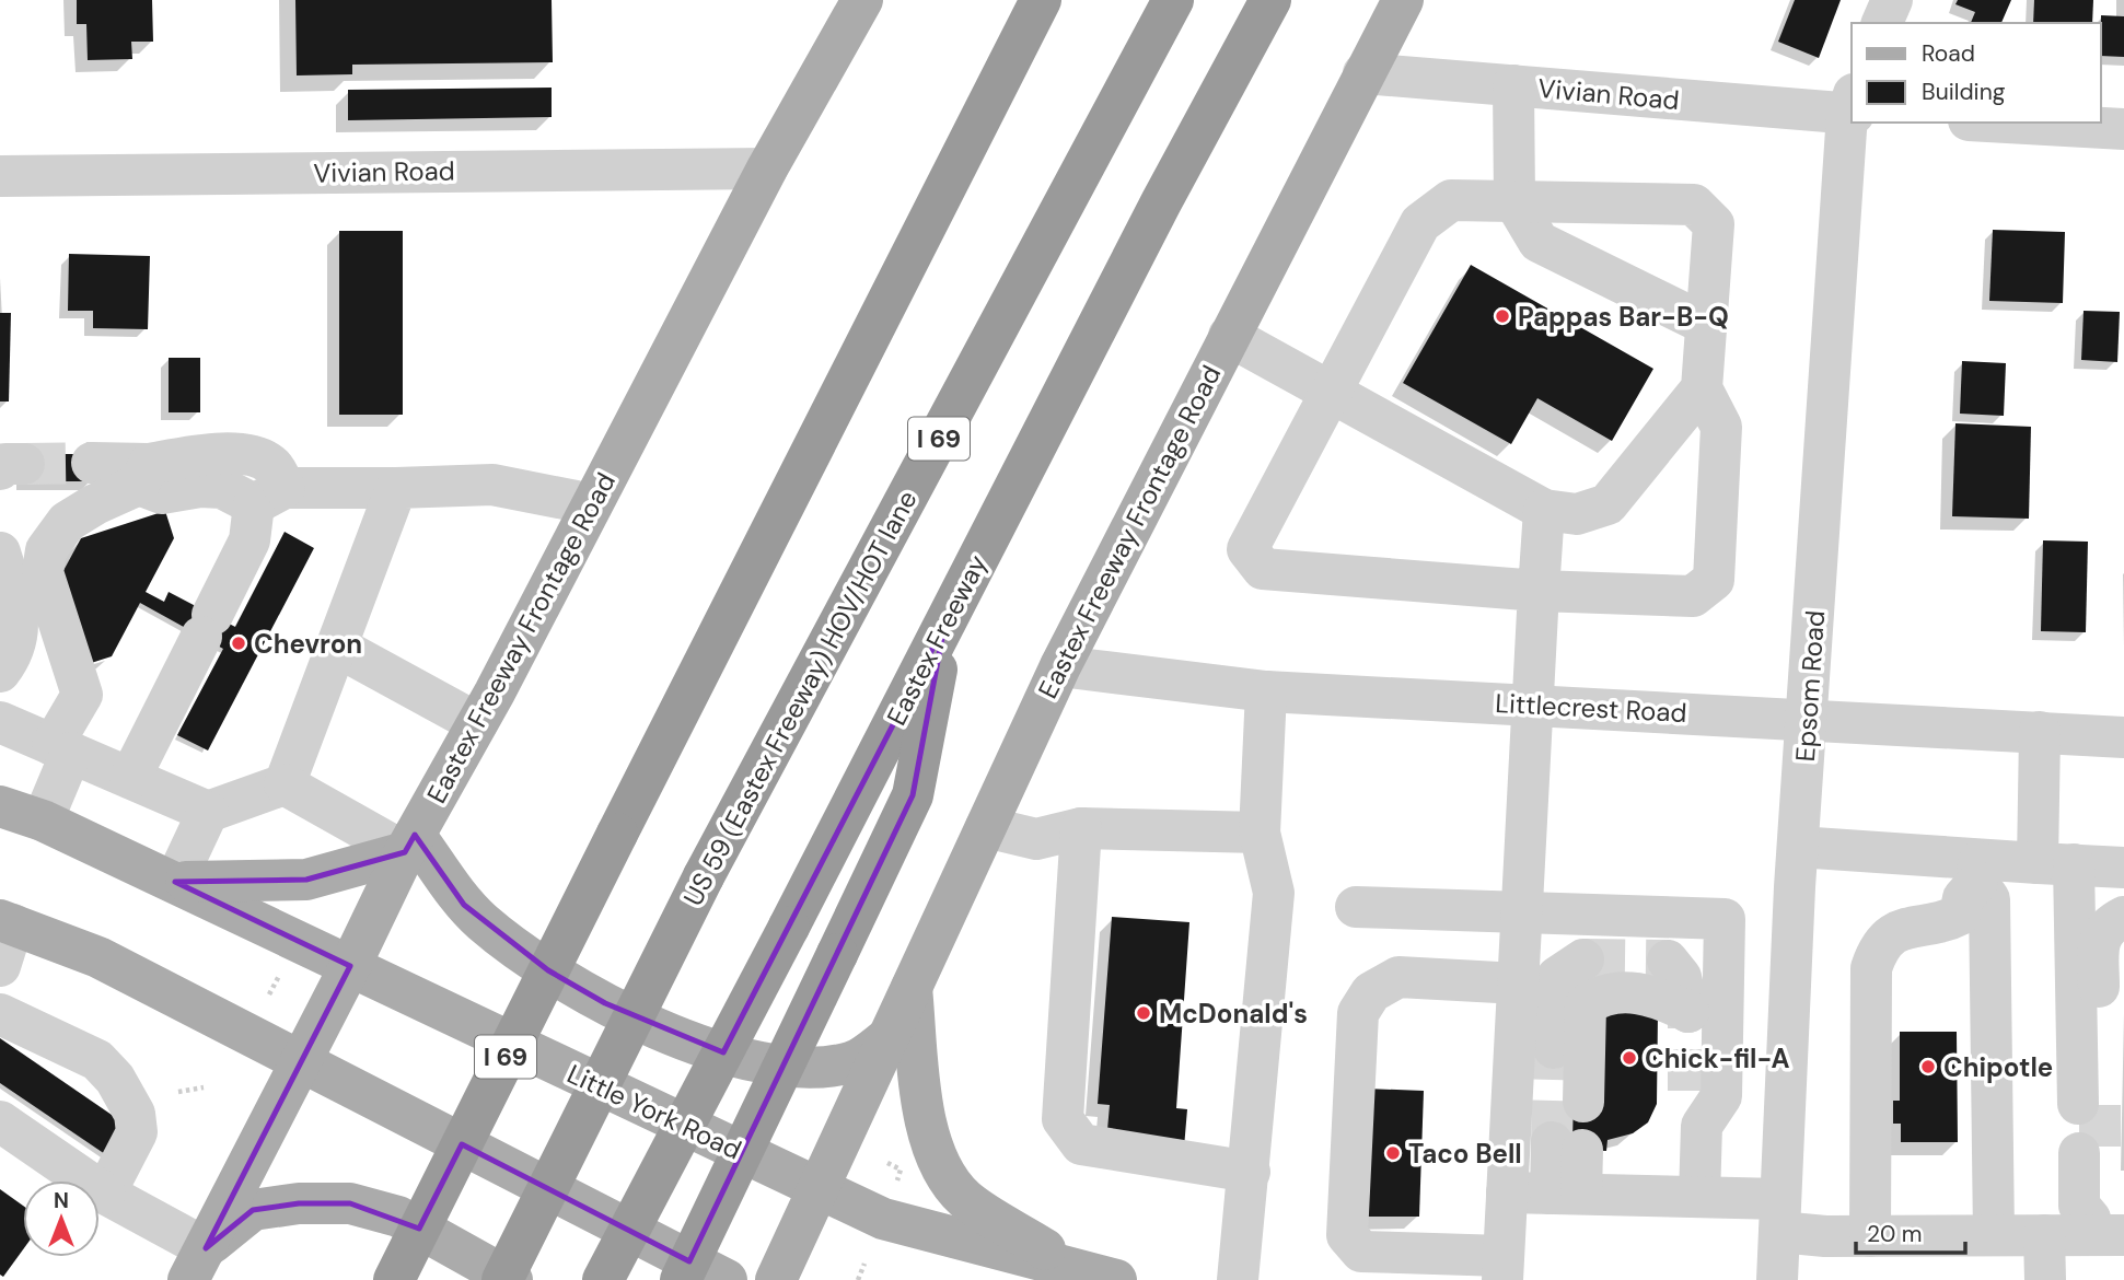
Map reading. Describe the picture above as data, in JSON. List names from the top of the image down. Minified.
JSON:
{"streets":{"highway":["I 69","Eastex Freeway","US 59 (Eastex Freeway) HOV/HOT lane"],"main road":["Eastex Freeway Frontage Road","Little York Road"],"street":["Vivian Road","Epsom Road","Littlecrest Road"]},"crossings":[["Vivian Road","Eastex Freeway Frontage Road"],["Vivian Road","Epsom Road"],["Eastex Freeway Frontage Road","Littlecrest Road"],["Eastex Freeway Frontage Road","Little York Road"],["Epsom Road","Littlecrest Road"]],"places":["Pappas Bar-B-Q","Chevron","McDonald's","Chick-fil-A","Chipotle","Taco Bell"],"legend":["Road","Building"],"scale_bar":"20 m","north":"top"}
